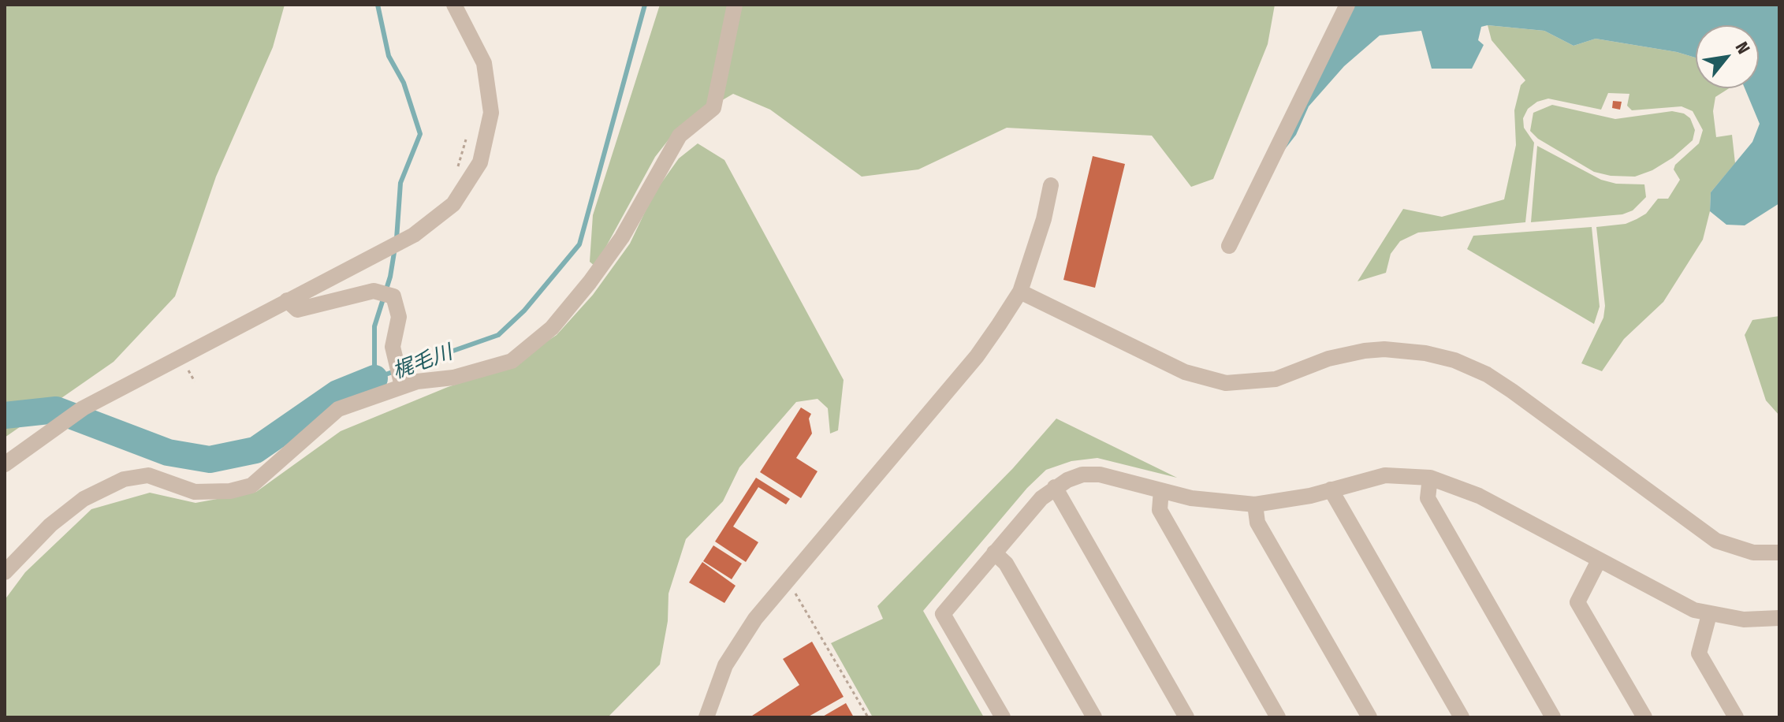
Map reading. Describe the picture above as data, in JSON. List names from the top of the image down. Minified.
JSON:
{"water":["梶毛川"],"north":"top right"}
